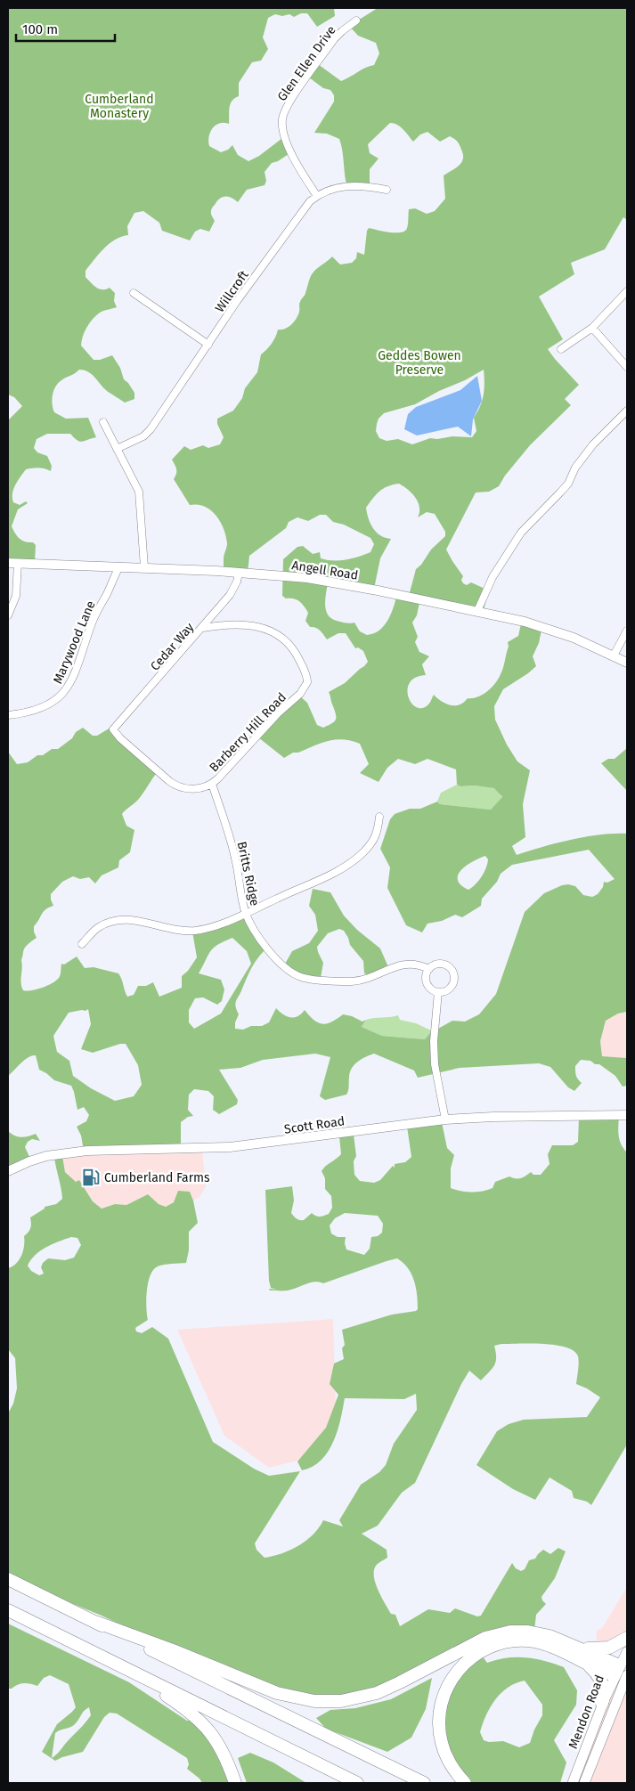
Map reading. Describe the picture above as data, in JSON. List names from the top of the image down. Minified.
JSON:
{"streets":{"main road":["Angell Road","Scott Road","Mendon Road"],"street":["Glen Ellen Drive","Willcroft","Marywood Lane","Cedar Way","Barberry Hill Road","Britts Ridge"]},"crossings":[["Glen Ellen Drive","Willcroft"],["Angell Road","Marywood Lane"],["Angell Road","Cedar Way"],["Cedar Way","Barberry Hill Road"],["Barberry Hill Road","Britts Ridge"]],"parks":["Cumberland Monastery","Geddes Bowen Preserve"],"places":{"fuel station":["Cumberland Farms"]},"scale_bar":"100 m"}
